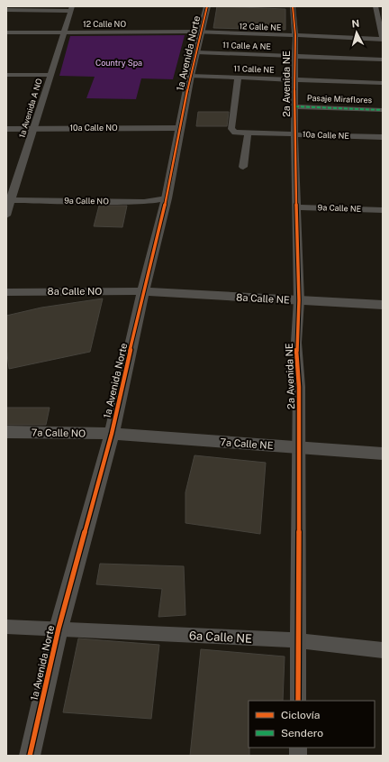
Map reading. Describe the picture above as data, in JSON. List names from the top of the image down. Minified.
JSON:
{"streets":{"street":["12 Calle NO","12 Calle NE","11 Calle A NE","1a Avenida Norte","11 Calle NE","2a Avenida NE","Pasaje Miraflores","1a Avenida A NO","10a Calle NO","10a Calle NE","9a Calle NO","9a Calle NE","8a Calle NO","8a Calle NE","7a Calle NO","7a Calle NE","6a Calle NE"]},"crossings":[["12 Calle NO","12 Calle NE"],["12 Calle NO","1a Avenida Norte"],["12 Calle NO","1a Avenida A NO"],["12 Calle NE","1a Avenida Norte"],["12 Calle NE","2a Avenida NE"],["11 Calle A NE","1a Avenida Norte"],["11 Calle A NE","2a Avenida NE"],["1a Avenida Norte","11 Calle NE"],["1a Avenida Norte","10a Calle NO"],["1a Avenida Norte","9a Calle NO"],["1a Avenida Norte","8a Calle NO"],["1a Avenida Norte","8a Calle NE"],["1a Avenida Norte","7a Calle NO"],["1a Avenida Norte","7a Calle NE"],["1a Avenida Norte","6a Calle NE"],["11 Calle NE","2a Avenida NE"],["2a Avenida NE","Pasaje Miraflores"],["2a Avenida NE","10a Calle NE"],["2a Avenida NE","9a Calle NE"],["2a Avenida NE","8a Calle NE"],["2a Avenida NE","7a Calle NE"],["2a Avenida NE","6a Calle NE"],["1a Avenida A NO","10a Calle NO"],["1a Avenida A NO","9a Calle NO"],["8a Calle NO","8a Calle NE"],["7a Calle NO","7a Calle NE"]],"parks":["Country Spa"],"legend":["Ciclovía","Sendero"],"north":"top"}
